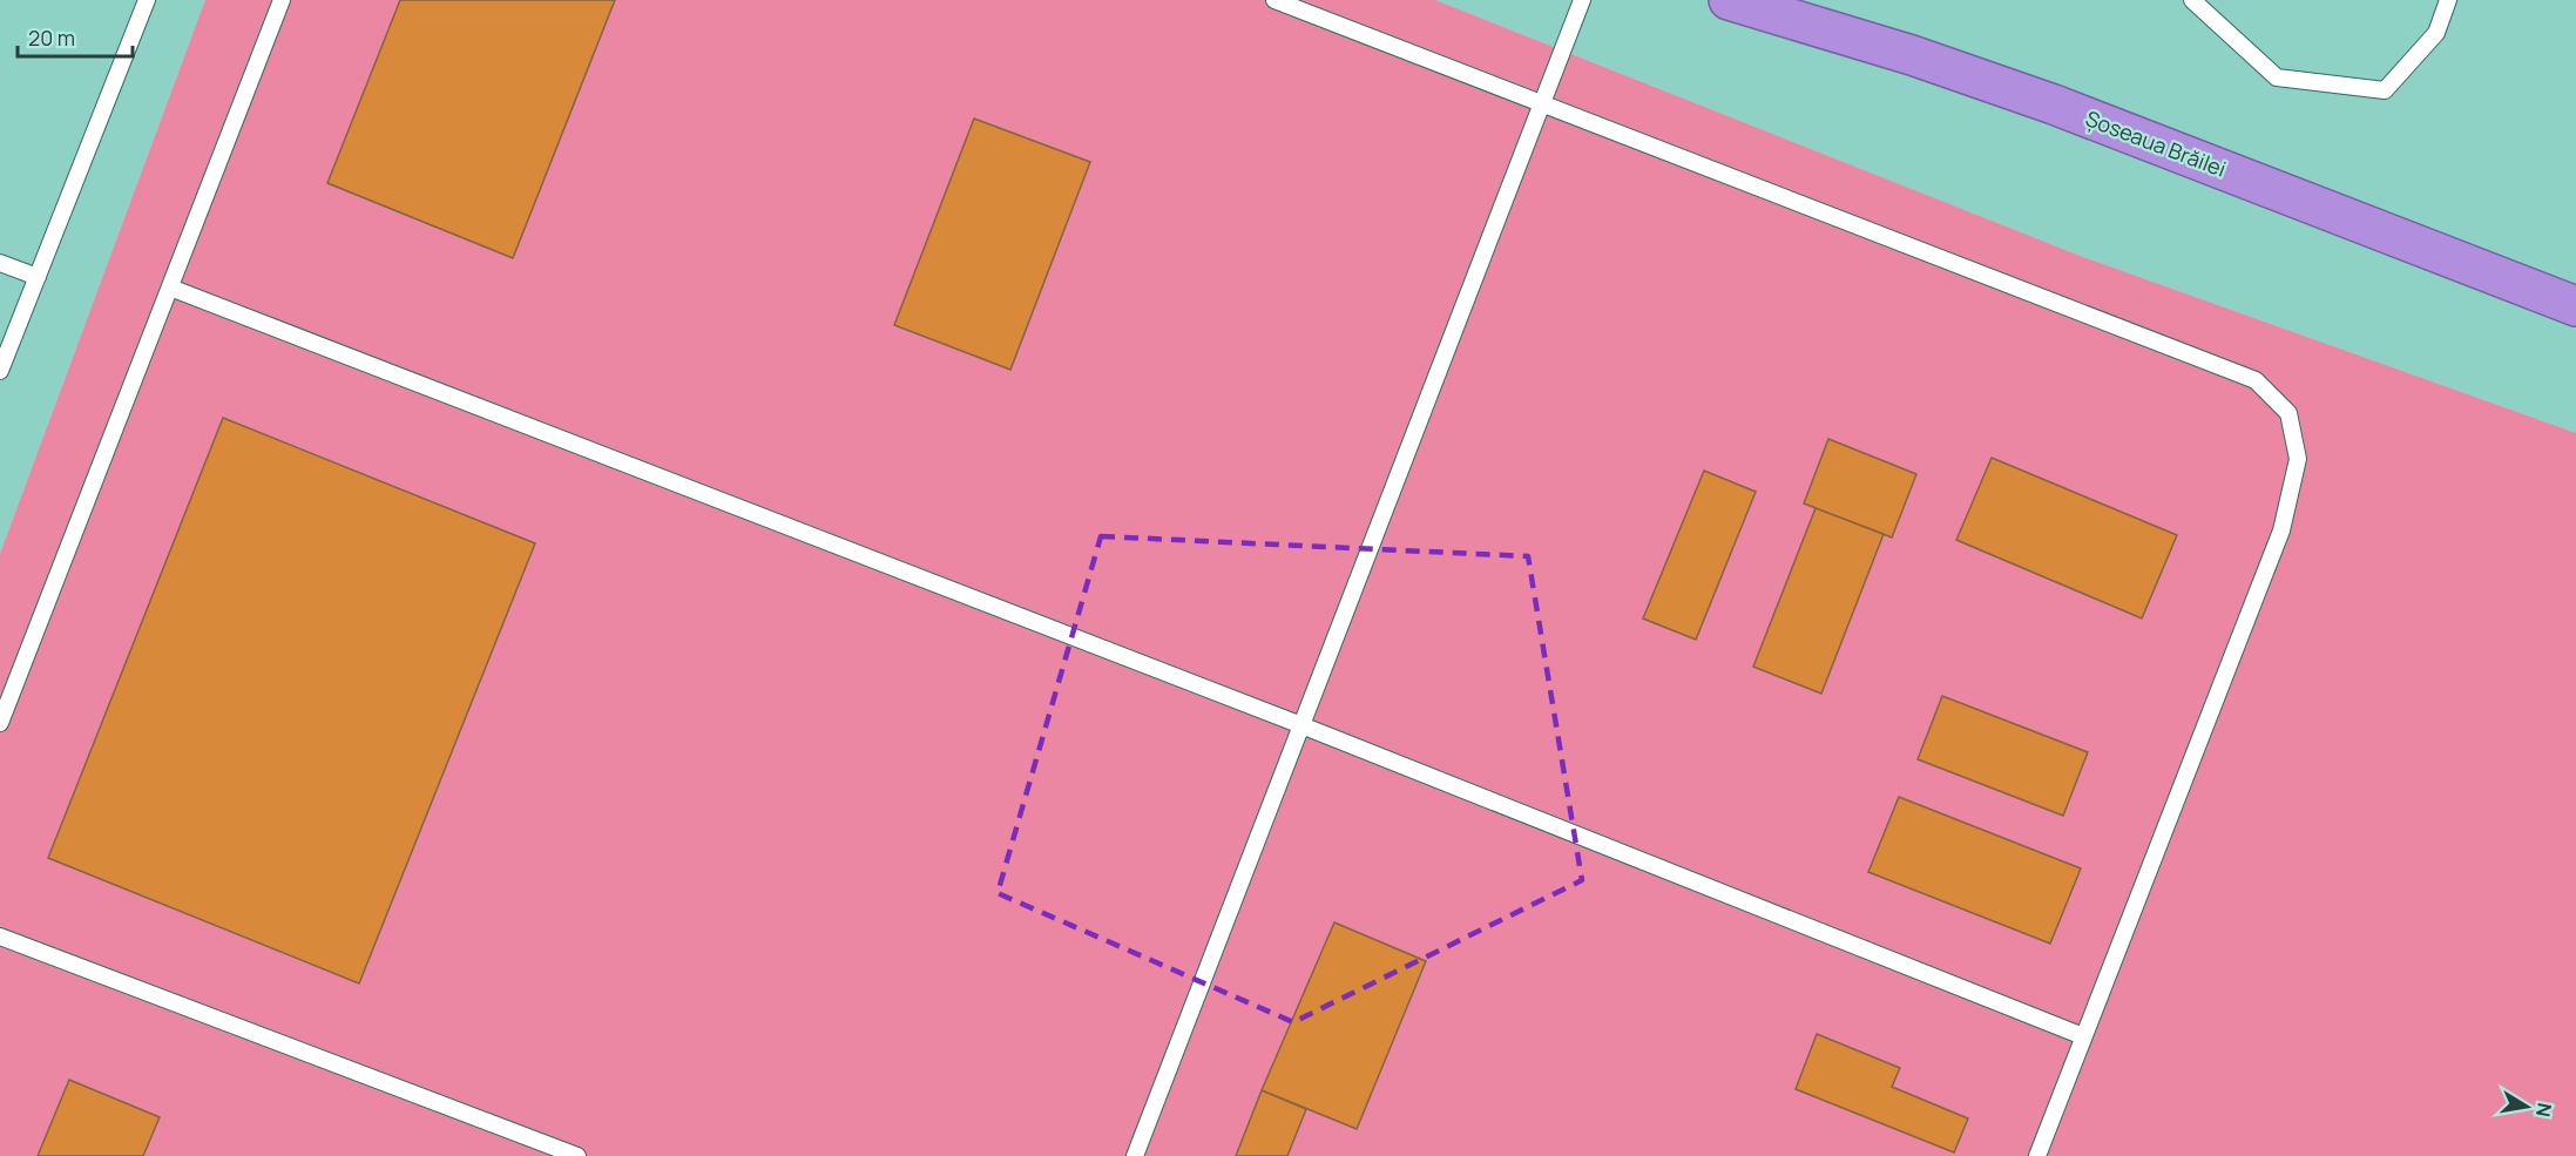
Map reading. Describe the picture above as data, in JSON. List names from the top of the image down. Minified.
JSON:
{"streets":{"highway":["Șoseaua Brăilei"]},"scale_bar":"20 m","north":"right"}
